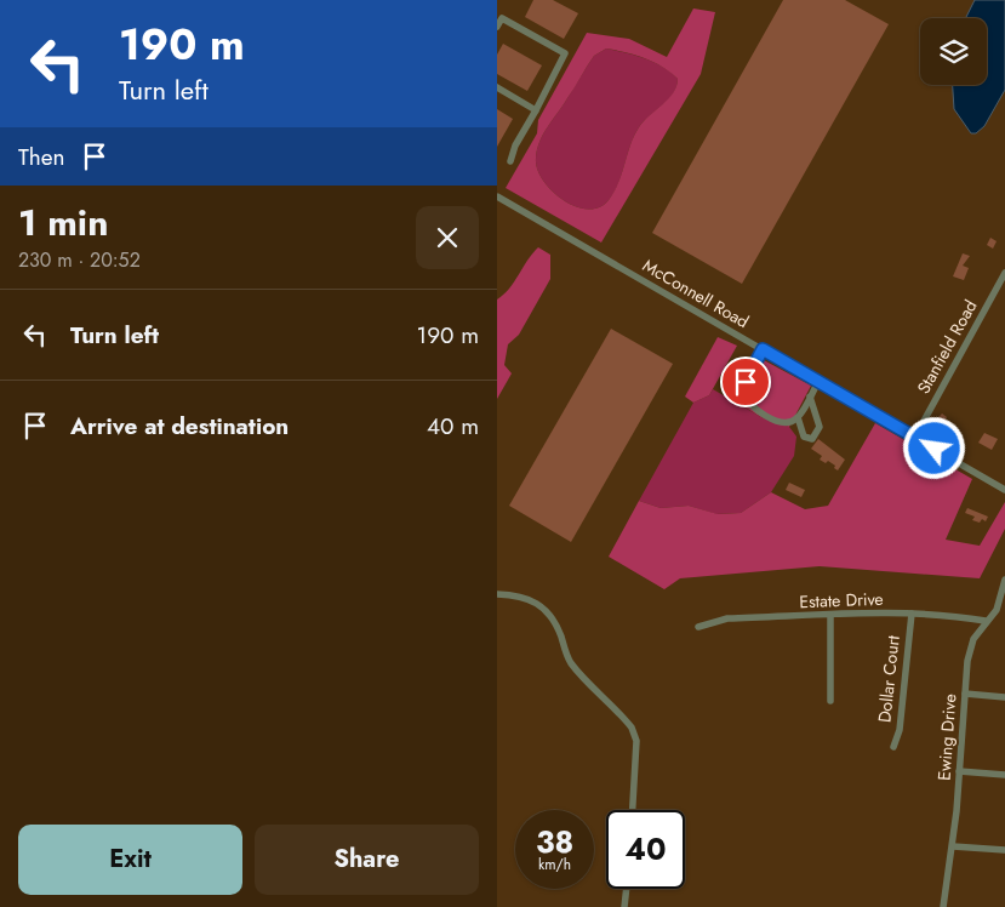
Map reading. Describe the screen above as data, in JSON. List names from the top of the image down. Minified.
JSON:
{"streets":{"street":["McConnell Road","Stanfield Road","Estate Drive","Dollar Court","Ewing Drive"]},"crossings":[["McConnell Road","Stanfield Road"],["Estate Drive","Dollar Court"],["Estate Drive","Ewing Drive"]],"page":{"turn":["190 m","Turn left"],"then":"Then","heading":["1 min","230 m · 20:52"],"list":[{"name":"Turn left","value":"190 m"},{"name":"Arrive at destination","value":"40 m"}],"speed":"38 km/h","limit":"40","buttons":["Exit","Share"]}}
